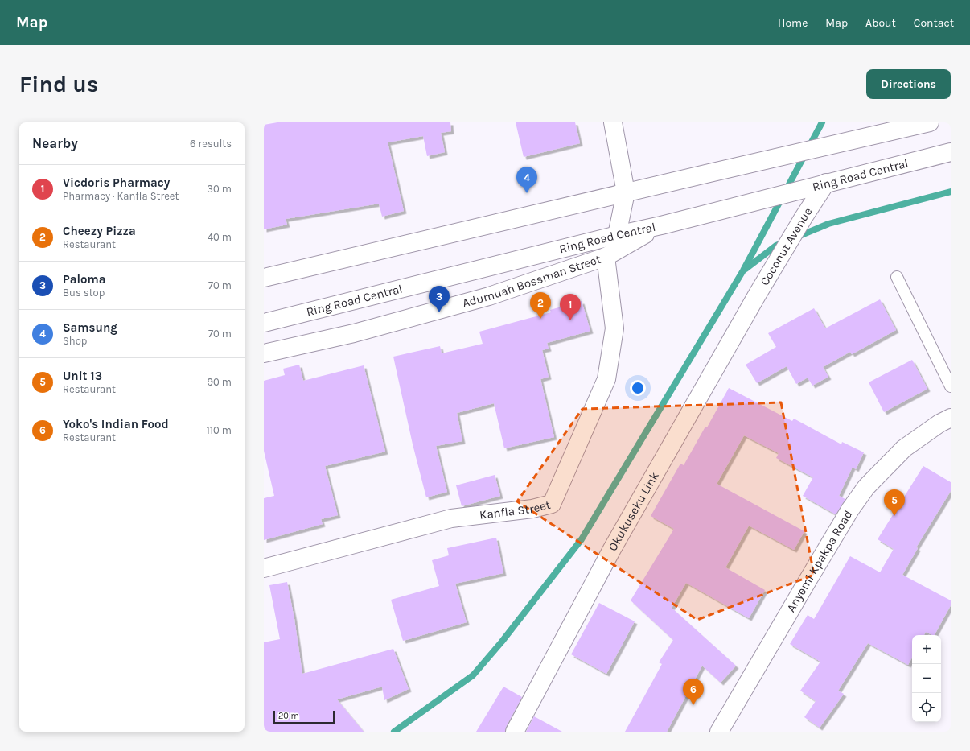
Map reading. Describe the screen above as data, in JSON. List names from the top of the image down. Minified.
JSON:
{"streets":{"main road":["Ring Road Central","Coconut Avenue","Adumuah Bossman Street","Kanfla Street","Okukuseku Link","Anyemi Kpakpa Road"]},"crossings":[["Ring Road Central","Coconut Avenue"],["Ring Road Central","Adumuah Bossman Street"],["Coconut Avenue","Okukuseku Link"],["Adumuah Bossman Street","Kanfla Street"]],"scale_bar":"20 m","page":{"header":"Map","nav":["Home","Map","About","Contact"],"buttons":"Directions","title":"Find us","heading":["Nearby","6 results"],"list":[{"mark":"1","name":"Vicdoris Pharmacy","note":"Pharmacy · Kanfla Street","value":"30 m"},{"mark":"2","name":"Cheezy Pizza","note":"Restaurant","value":"40 m"},{"mark":"3","name":"Paloma","note":"Bus stop","value":"70 m"},{"mark":"4","name":"Samsung","note":"Shop","value":"70 m"},{"mark":"5","name":"Unit 13","note":"Restaurant","value":"90 m"},{"mark":"6","name":"Yoko's Indian Food","note":"Restaurant","value":"110 m"}],"pins":["4","3","2","1","5","6"],"map_buttons":["+","−"],"scale":"20 m"}}
